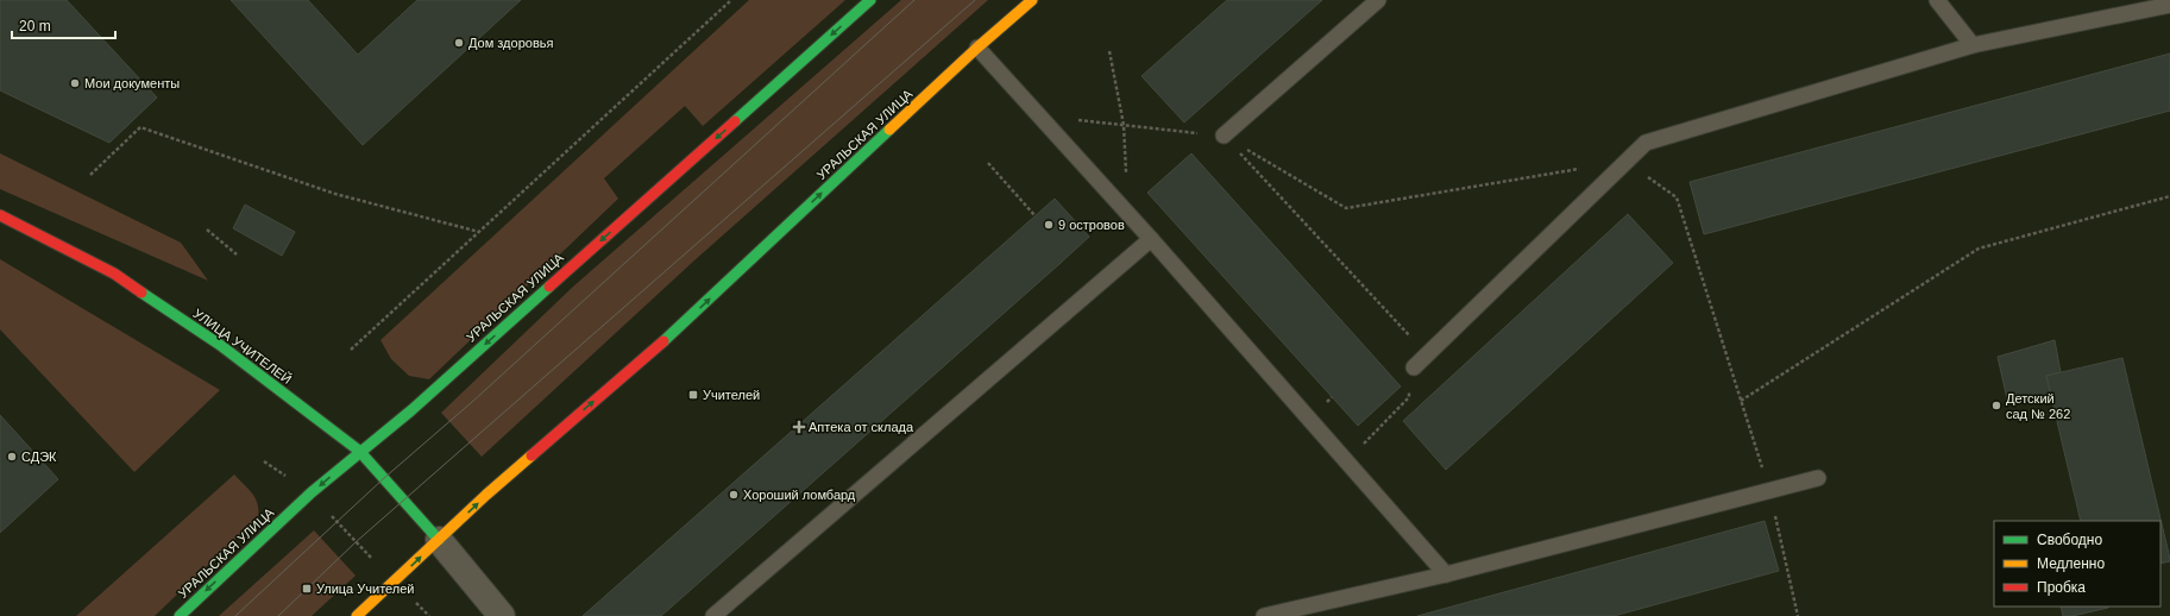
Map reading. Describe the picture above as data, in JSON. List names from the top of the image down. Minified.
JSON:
{"streets":{"main road":["УРАЛЬСКАЯ УЛИЦА","УЛИЦА УЧИТЕЛЕЙ"]},"crossings":[["УРАЛЬСКАЯ УЛИЦА","УЛИЦА УЧИТЕЛЕЙ"]],"places":{"other":["Дом здоровья","Мои документы","9 островов","Детский сад № 262","СДЭК","Хороший ломбард"],"transit":["Учителей","Улица Учителей"],"health":["Аптека от склада"]},"legend":["Свободно","Медленно","Пробка"],"scale_bar":"20 m"}
